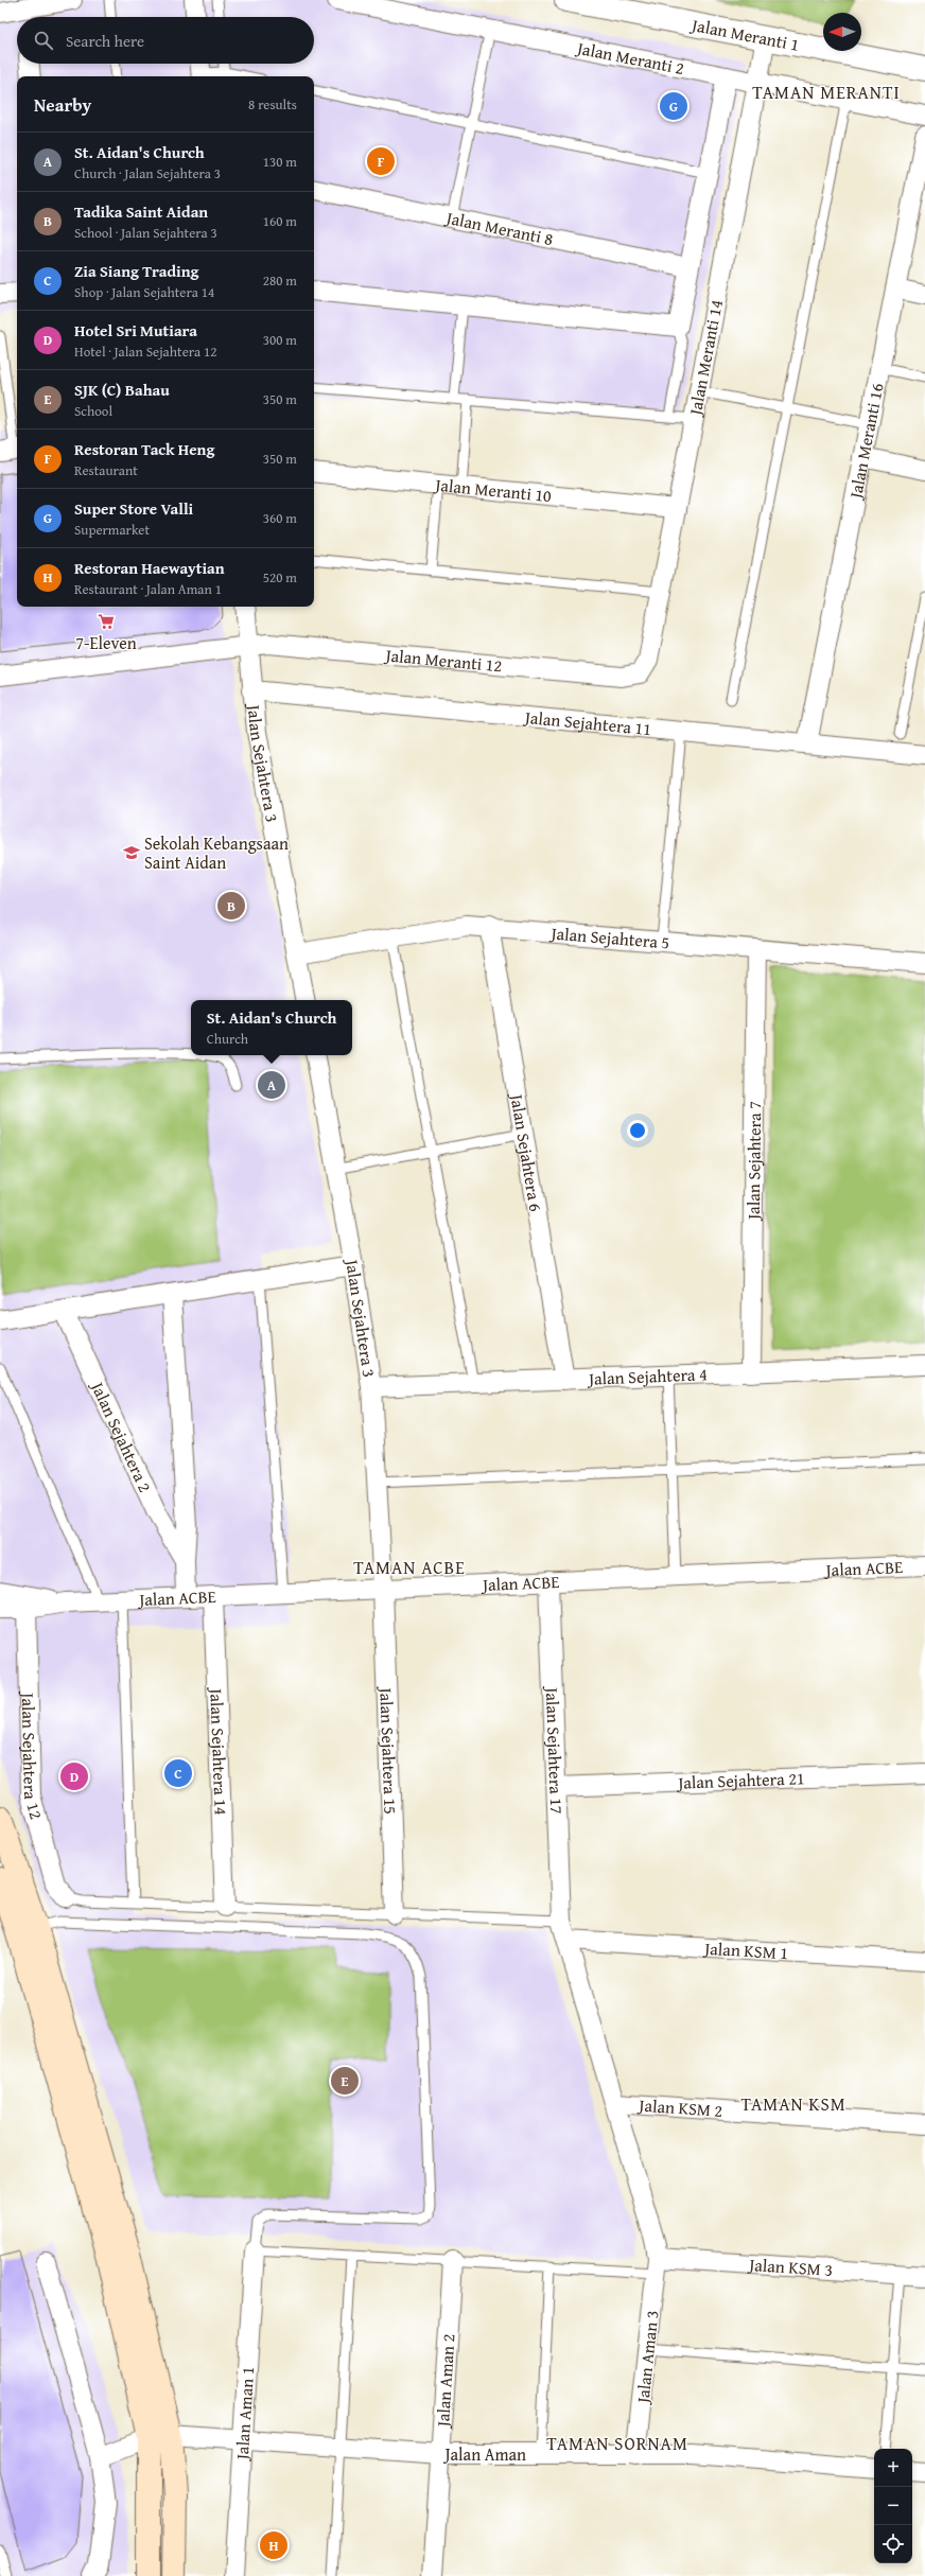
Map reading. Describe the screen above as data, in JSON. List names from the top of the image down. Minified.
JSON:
{"streets":{"street":["Jalan Meranti 1","Jalan Meranti 2","Jalan Meranti 8","Jalan Meranti 14","Jalan Meranti 16","Jalan Meranti 10","Jalan Meranti 12","Jalan Sejahtera 11","Jalan Sejahtera 3","Jalan Sejahtera 5","Jalan Sejahtera 6","Jalan Sejahtera 7","Jalan Sejahtera 4","Jalan Sejahtera 2","Jalan ACBE","Jalan Sejahtera 15","Jalan Sejahtera 17","Jalan Sejahtera 14","Jalan Sejahtera 12","Jalan Sejahtera 21","Jalan KSM 1","Jalan KSM 2","Jalan KSM 3","Jalan Aman 3","Jalan Aman 2","Jalan Aman 1","Jalan Aman"]},"crossings":[["Jalan Meranti 1","Jalan Meranti 14"],["Jalan Meranti 2","Jalan Meranti 14"],["Jalan Meranti 14","Jalan Meranti 10"],["Jalan Meranti 14","Jalan Meranti 12"],["Jalan Meranti 16","Jalan Sejahtera 11"],["Jalan Meranti 12","Jalan Sejahtera 3"],["Jalan Sejahtera 11","Jalan Sejahtera 3"],["Jalan Sejahtera 3","Jalan Sejahtera 5"],["Jalan Sejahtera 3","Jalan Sejahtera 4"],["Jalan Sejahtera 3","Jalan ACBE"],["Jalan Sejahtera 3","Jalan Sejahtera 15"],["Jalan Sejahtera 5","Jalan Sejahtera 6"],["Jalan Sejahtera 5","Jalan Sejahtera 7"],["Jalan Sejahtera 6","Jalan Sejahtera 4"],["Jalan Sejahtera 7","Jalan Sejahtera 4"],["Jalan Sejahtera 2","Jalan ACBE"],["Jalan ACBE","Jalan Sejahtera 15"],["Jalan ACBE","Jalan Sejahtera 17"],["Jalan ACBE","Jalan Sejahtera 14"],["Jalan ACBE","Jalan Sejahtera 12"],["Jalan Sejahtera 17","Jalan Sejahtera 21"],["Jalan Sejahtera 17","Jalan KSM 1"],["Jalan Sejahtera 17","Jalan KSM 2"],["Jalan Sejahtera 17","Jalan Aman 3"],["Jalan KSM 2","Jalan Aman 3"],["Jalan KSM 3","Jalan Aman 3"],["Jalan Aman 3","Jalan Aman"],["Jalan Aman 2","Jalan Aman"],["Jalan Aman 1","Jalan Aman"]],"districts":["TAMAN MERANTI","TAMAN ACBE","TAMAN KSM","TAMAN SORNAM"],"places":{"supermarket":["7-Eleven"],"school or university":["Sekolah Kebangsaan Saint Aidan"]},"north":"left","page":{"search":"Search here","heading":["Nearby","8 results"],"pins":["G","F","B","A","C","D","E","H"],"list":[{"mark":"A","name":"St. Aidan's Church","note":"Church · Jalan Sejahtera 3","value":"130 m"},{"mark":"B","name":"Tadika Saint Aidan","note":"School · Jalan Sejahtera 3","value":"160 m"},{"mark":"C","name":"Zia Siang Trading","note":"Shop · Jalan Sejahtera 14","value":"280 m"},{"mark":"D","name":"Hotel Sri Mutiara","note":"Hotel · Jalan Sejahtera 12","value":"300 m"},{"mark":"E","name":"SJK (C) Bahau","note":"School","value":"350 m"},{"mark":"F","name":"Restoran Tack Heng","note":"Restaurant","value":"350 m"},{"mark":"G","name":"Super Store Valli","note":"Supermarket","value":"360 m"},{"mark":"H","name":"Restoran Haewaytian","note":"Restaurant · Jalan Aman 1","value":"520 m"}],"popup":["St. Aidan's Church","Church"],"map_buttons":["+","−"]}}
